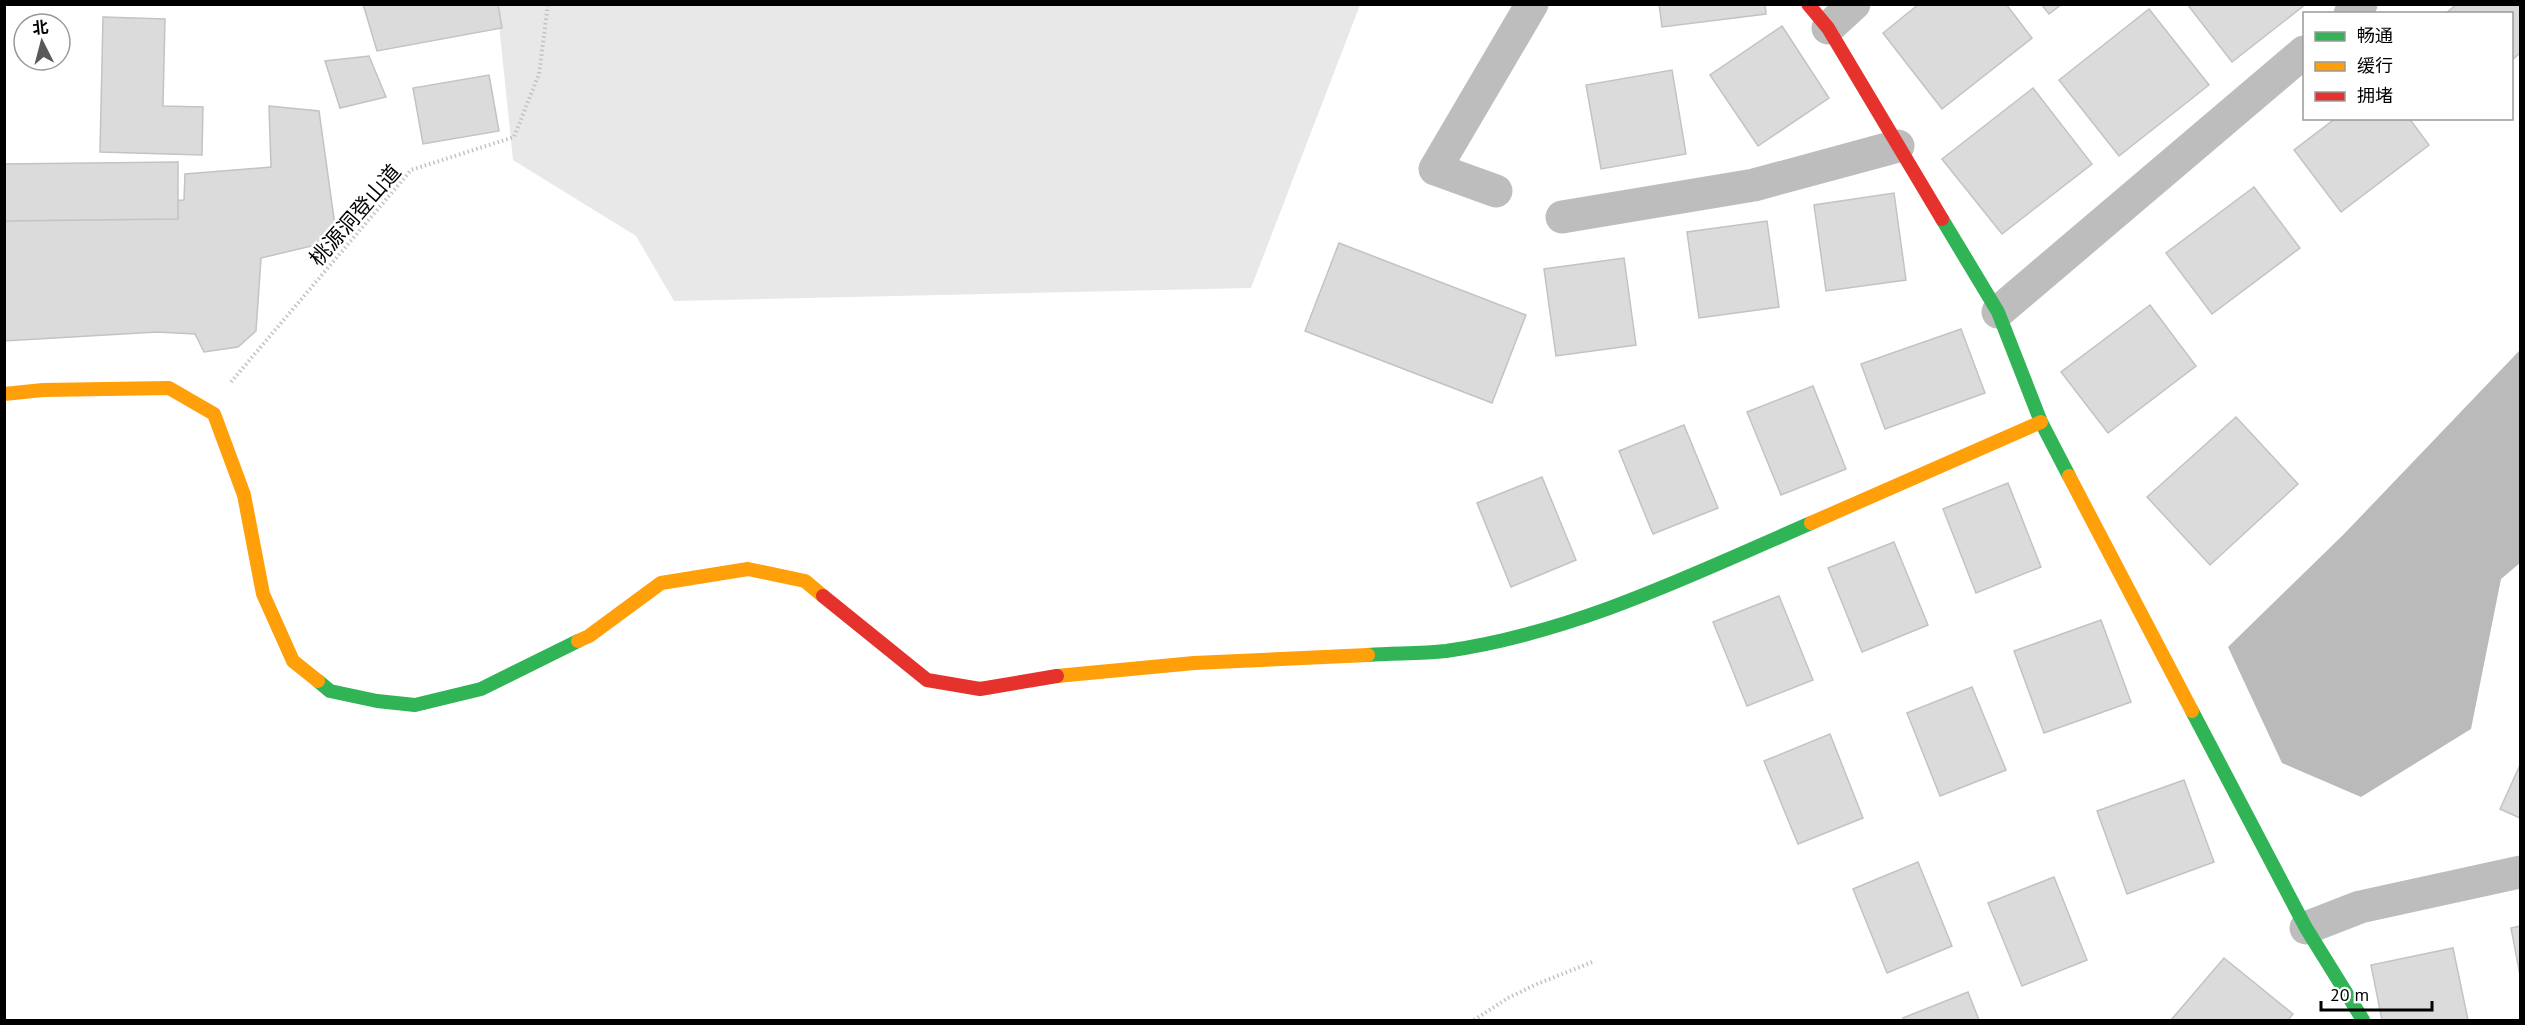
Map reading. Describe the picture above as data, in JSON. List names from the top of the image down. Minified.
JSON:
{"streets":{"path":["桃源洞登山道"]},"legend":["畅通","缓行","拥堵"],"scale_bar":"20 m","north":"top"}
